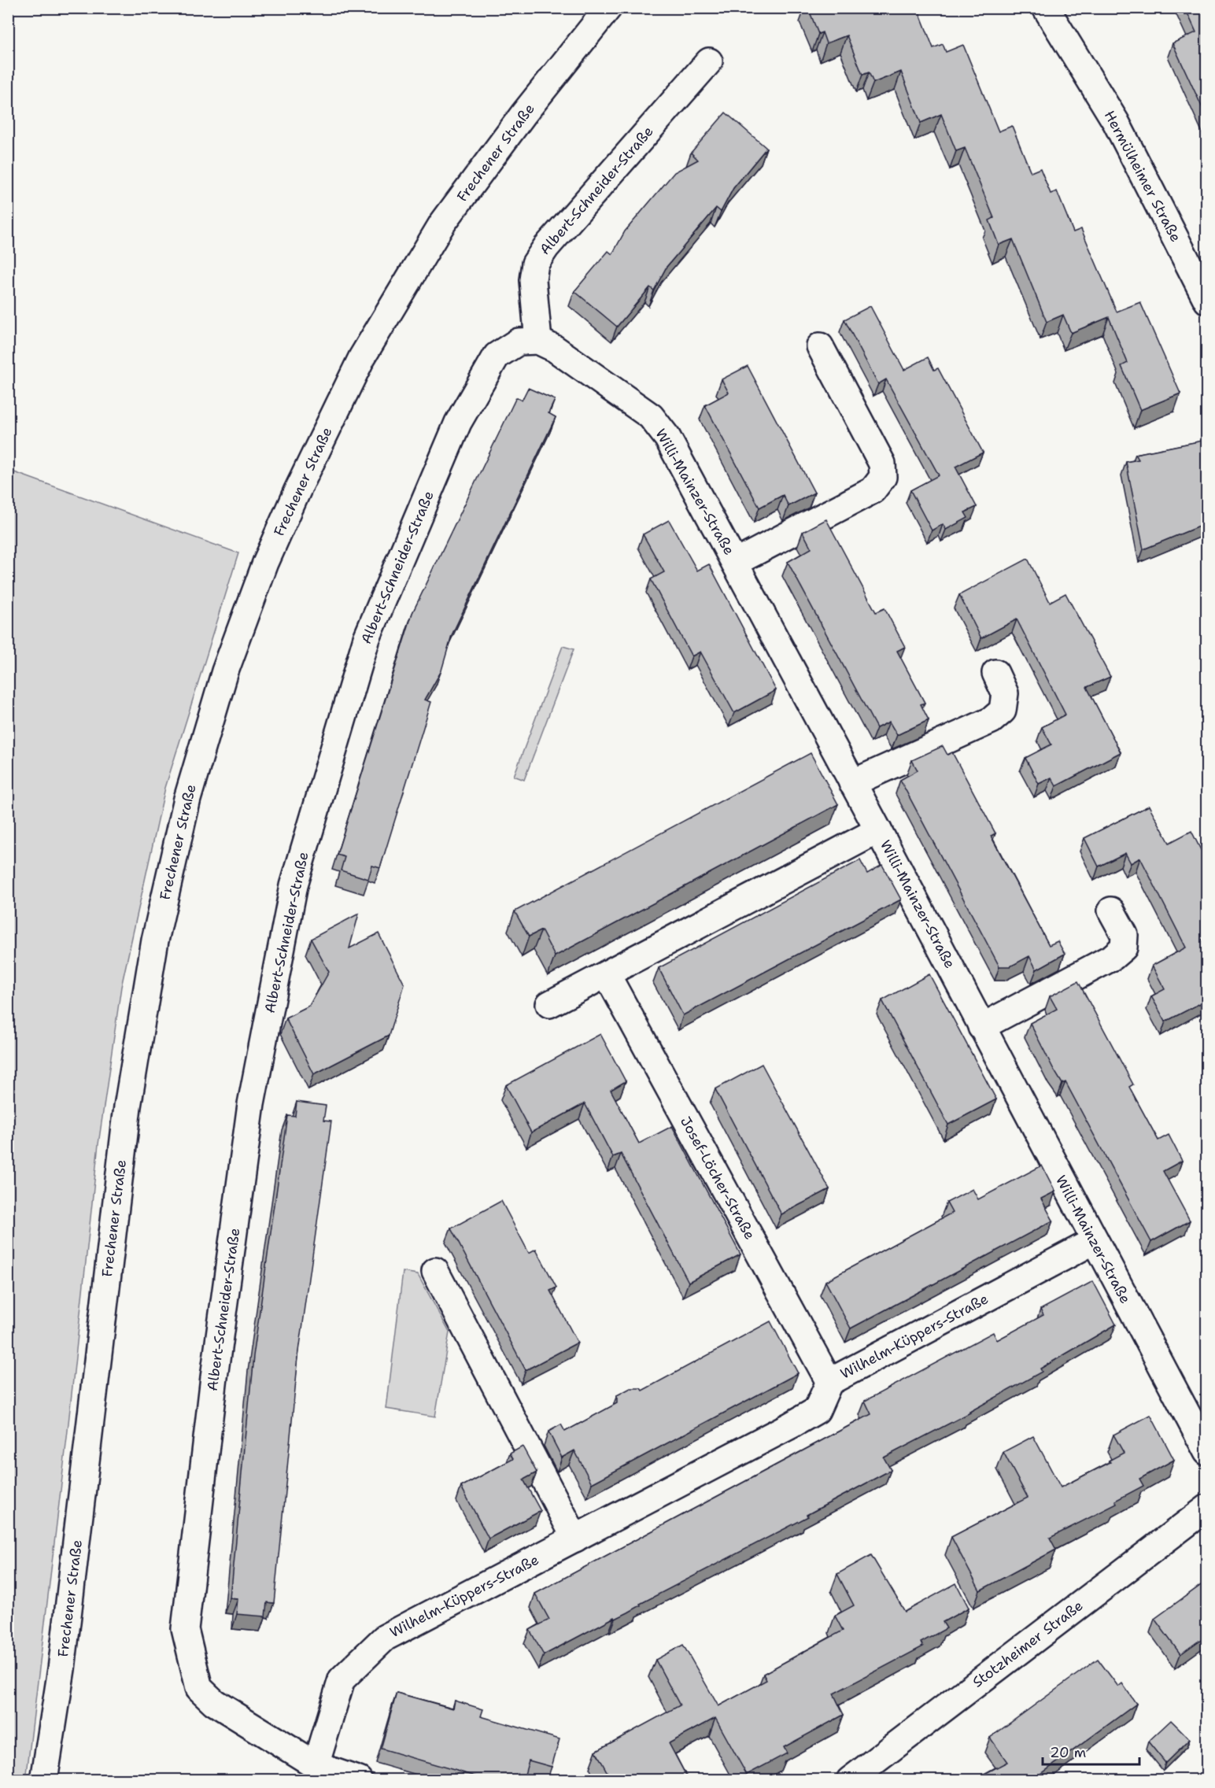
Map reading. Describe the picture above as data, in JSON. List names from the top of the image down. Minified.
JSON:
{"streets":{"street":["Frechener Straße","Hermülheimer Straße","Albert-Schneider-Straße","Willi-Mainzer-Straße","Josef-Löcher-Straße","Wilhelm-Küppers-Straße","Stotzheimer Straße"]},"crossings":[["Albert-Schneider-Straße","Willi-Mainzer-Straße"],["Albert-Schneider-Straße","Wilhelm-Küppers-Straße"],["Willi-Mainzer-Straße","Wilhelm-Küppers-Straße"],["Josef-Löcher-Straße","Wilhelm-Küppers-Straße"]],"scale_bar":"20 m"}
